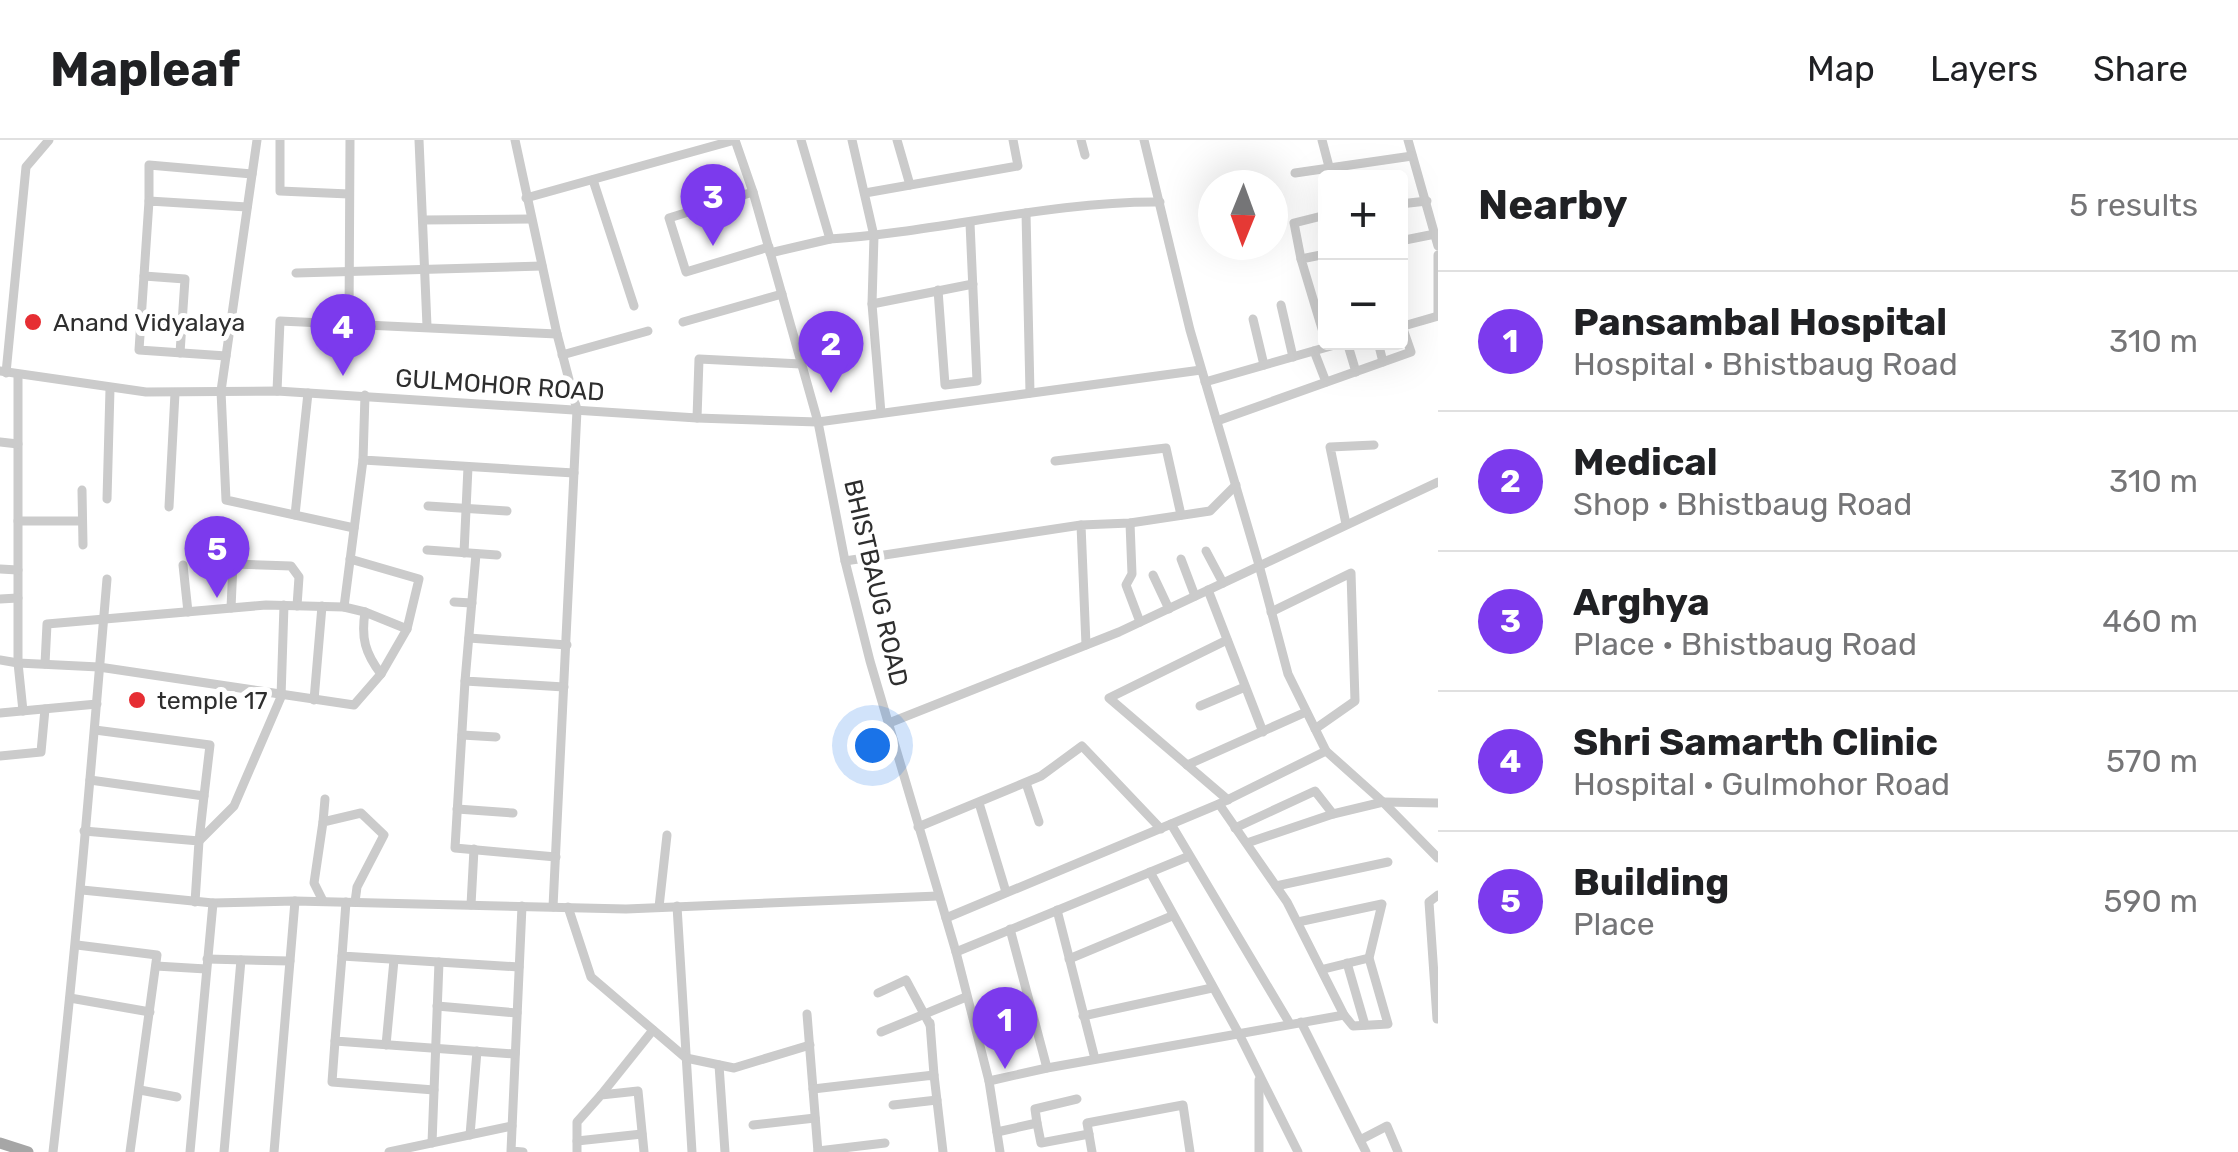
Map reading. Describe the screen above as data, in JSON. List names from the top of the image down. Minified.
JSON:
{"streets":{"street":["GULMOHOR ROAD","BHISTBAUG ROAD"]},"crossings":[["GULMOHOR ROAD","BHISTBAUG ROAD"]],"places":["Anand Vidyalaya","temple 17"],"north":"bottom","page":{"header":"Mapleaf","nav":["Map","Layers","Share"],"heading":["Nearby","5 results"],"pins":["3","4","2","5","1"],"map_buttons":["+","−"],"list":[{"mark":"1","name":"Pansambal Hospital","note":"Hospital · Bhistbaug Road","value":"310 m"},{"mark":"2","name":"Medical","note":"Shop · Bhistbaug Road","value":"310 m"},{"mark":"3","name":"Arghya","note":"Place · Bhistbaug Road","value":"460 m"},{"mark":"4","name":"Shri Samarth Clinic","note":"Hospital · Gulmohor Road","value":"570 m"},{"mark":"5","name":"Building","note":"Place","value":"590 m"}]}}
